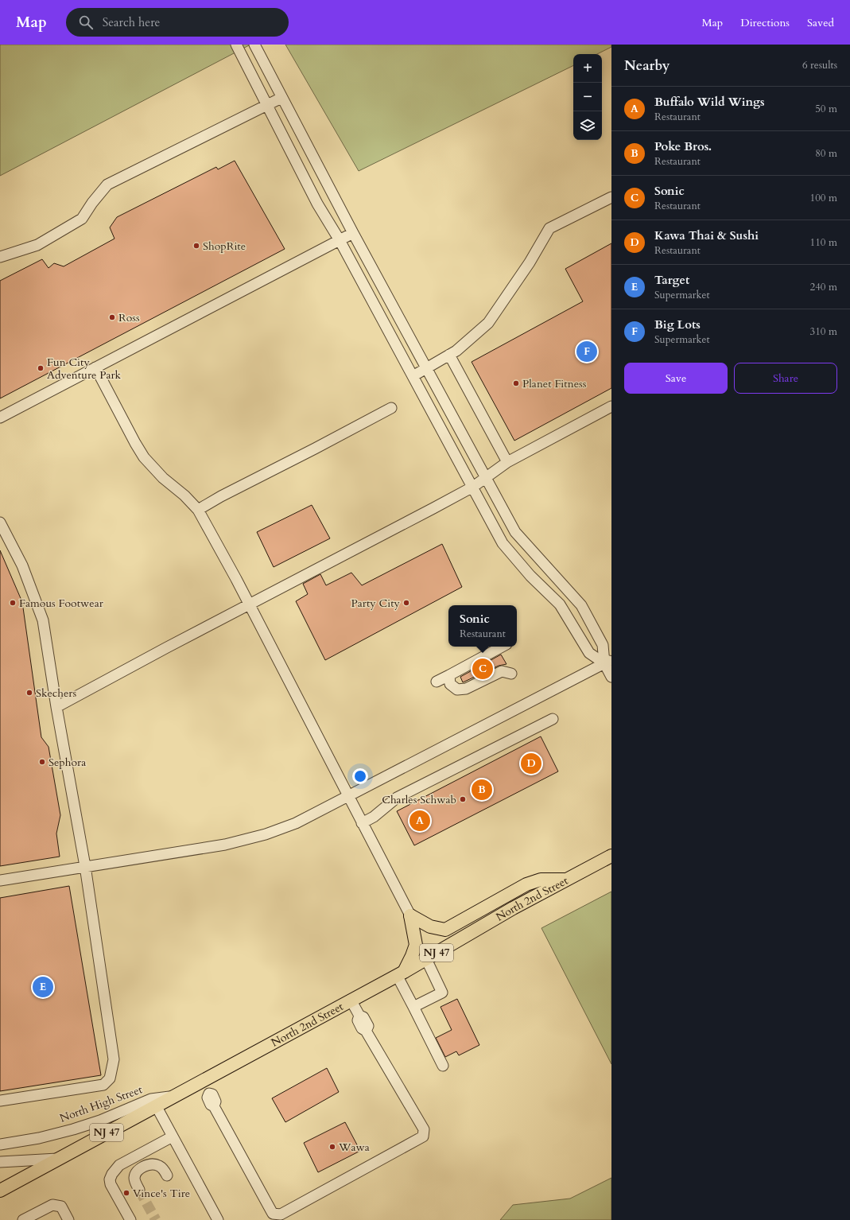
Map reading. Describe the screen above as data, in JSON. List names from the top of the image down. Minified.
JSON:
{"streets":{"main road":["North 2nd Street","NJ 47"],"street":["North High Street"]},"crossings":[["North 2nd Street","North High Street"]],"places":["ShopRite","Ross","Fun City Adventure Park","Planet Fitness","Famous Footwear","Party City","Skechers","Sephora","Charles Schwab","Wawa","Vince's Tire"],"page":{"header":"Map","search":"Search here","nav":["Map","Directions","Saved"],"heading":["Nearby","6 results"],"map_buttons":["+","−"],"list":[{"mark":"A","name":"Buffalo Wild Wings","note":"Restaurant","value":"50 m"},{"mark":"B","name":"Poke Bros.","note":"Restaurant","value":"80 m"},{"mark":"C","name":"Sonic","note":"Restaurant","value":"100 m"},{"mark":"D","name":"Kawa Thai & Sushi","note":"Restaurant","value":"110 m"},{"mark":"E","name":"Target","note":"Supermarket","value":"240 m"},{"mark":"F","name":"Big Lots","note":"Supermarket","value":"310 m"}],"pins":["F","C","D","B","A","E"],"buttons":["Save","Share"],"popup":["Sonic","Restaurant"]}}
